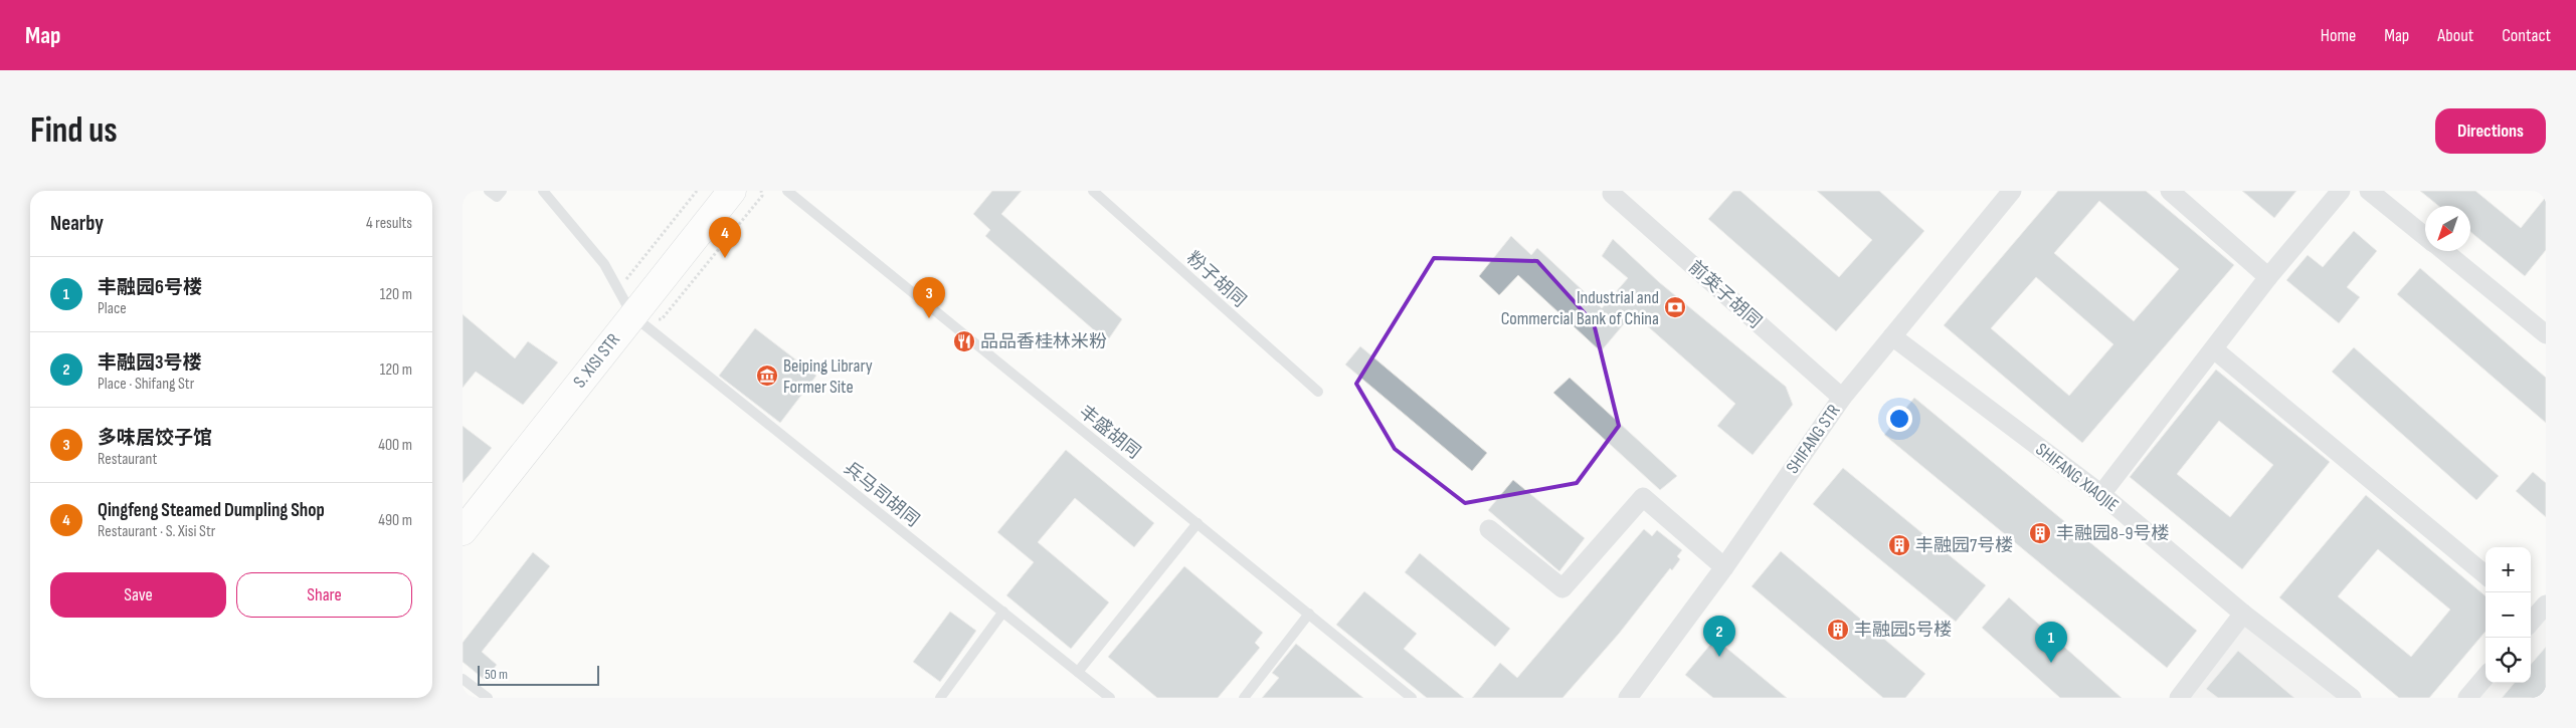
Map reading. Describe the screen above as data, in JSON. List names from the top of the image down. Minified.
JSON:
{"streets":{"main road":["S. XISI STR"],"street":["前英子胡同","SHIFANG STR","SHIFANG XIAOJIE"],"lane":["粉子胡同","丰盛胡同","兵马司胡同"]},"crossings":[["前英子胡同","SHIFANG STR"],["S. XISI STR","兵马司胡同"],["SHIFANG STR","SHIFANG XIAOJIE"]],"places":{"bank":["Industrial and Commercial Bank of China"],"restaurant":["品品香桂林米粉"],"museum":["Beiping Library Former Site"],"building":["丰融园8-9号楼","丰融园7号楼","丰融园5号楼"]},"scale_bar":"50 m","north":"bottom left","page":{"header":"Map","nav":["Home","Map","About","Contact"],"buttons":["Directions",["Save","Share"]],"title":"Find us","heading":["Nearby","4 results"],"pins":["4","3","2","1"],"list":[{"mark":"1","name":"丰融园6号楼","note":"Place","value":"120 m"},{"mark":"2","name":"丰融园3号楼","note":"Place · Shifang Str","value":"120 m"},{"mark":"3","name":"多味居饺子馆","note":"Restaurant","value":"400 m"},{"mark":"4","name":"Qingfeng Steamed Dumpling Shop","note":"Restaurant · S. Xisi Str","value":"490 m"}],"map_buttons":["+","−"],"scale":"50 m"}}
